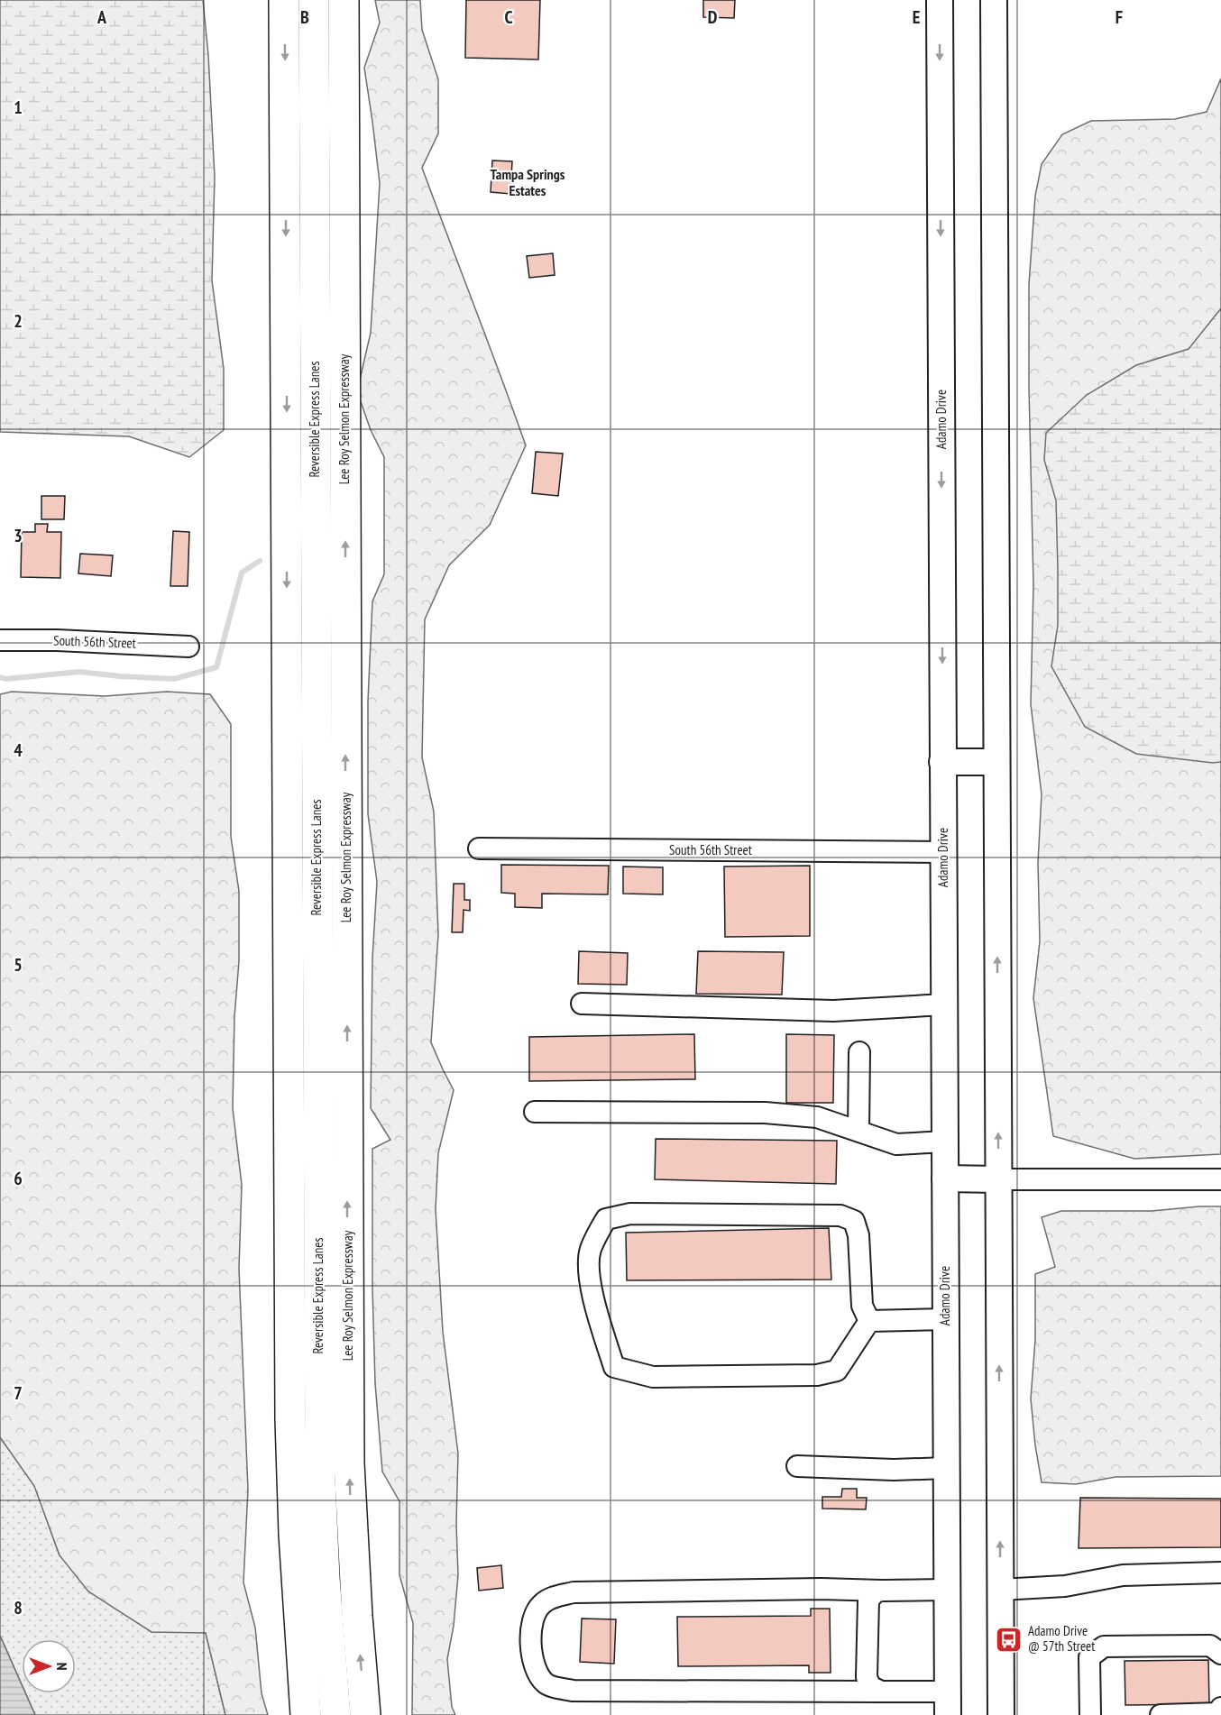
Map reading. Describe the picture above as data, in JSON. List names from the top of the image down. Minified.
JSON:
{"streets":{"highway":["Reversible Express Lanes","Lee Roy Selmon Expressway"],"main road":["Adamo Drive"],"street":["South 56th Street"]},"crossings":[["Adamo Drive","South 56th Street"]],"districts":["Tampa Springs Estates"],"places":{"bus stop":["Adamo Drive @ 57th Street"]},"north":"right","grid":{"columns":["A","B","C","D","E","F"],"rows":["1","2","3","4","5","6","7","8"]}}
